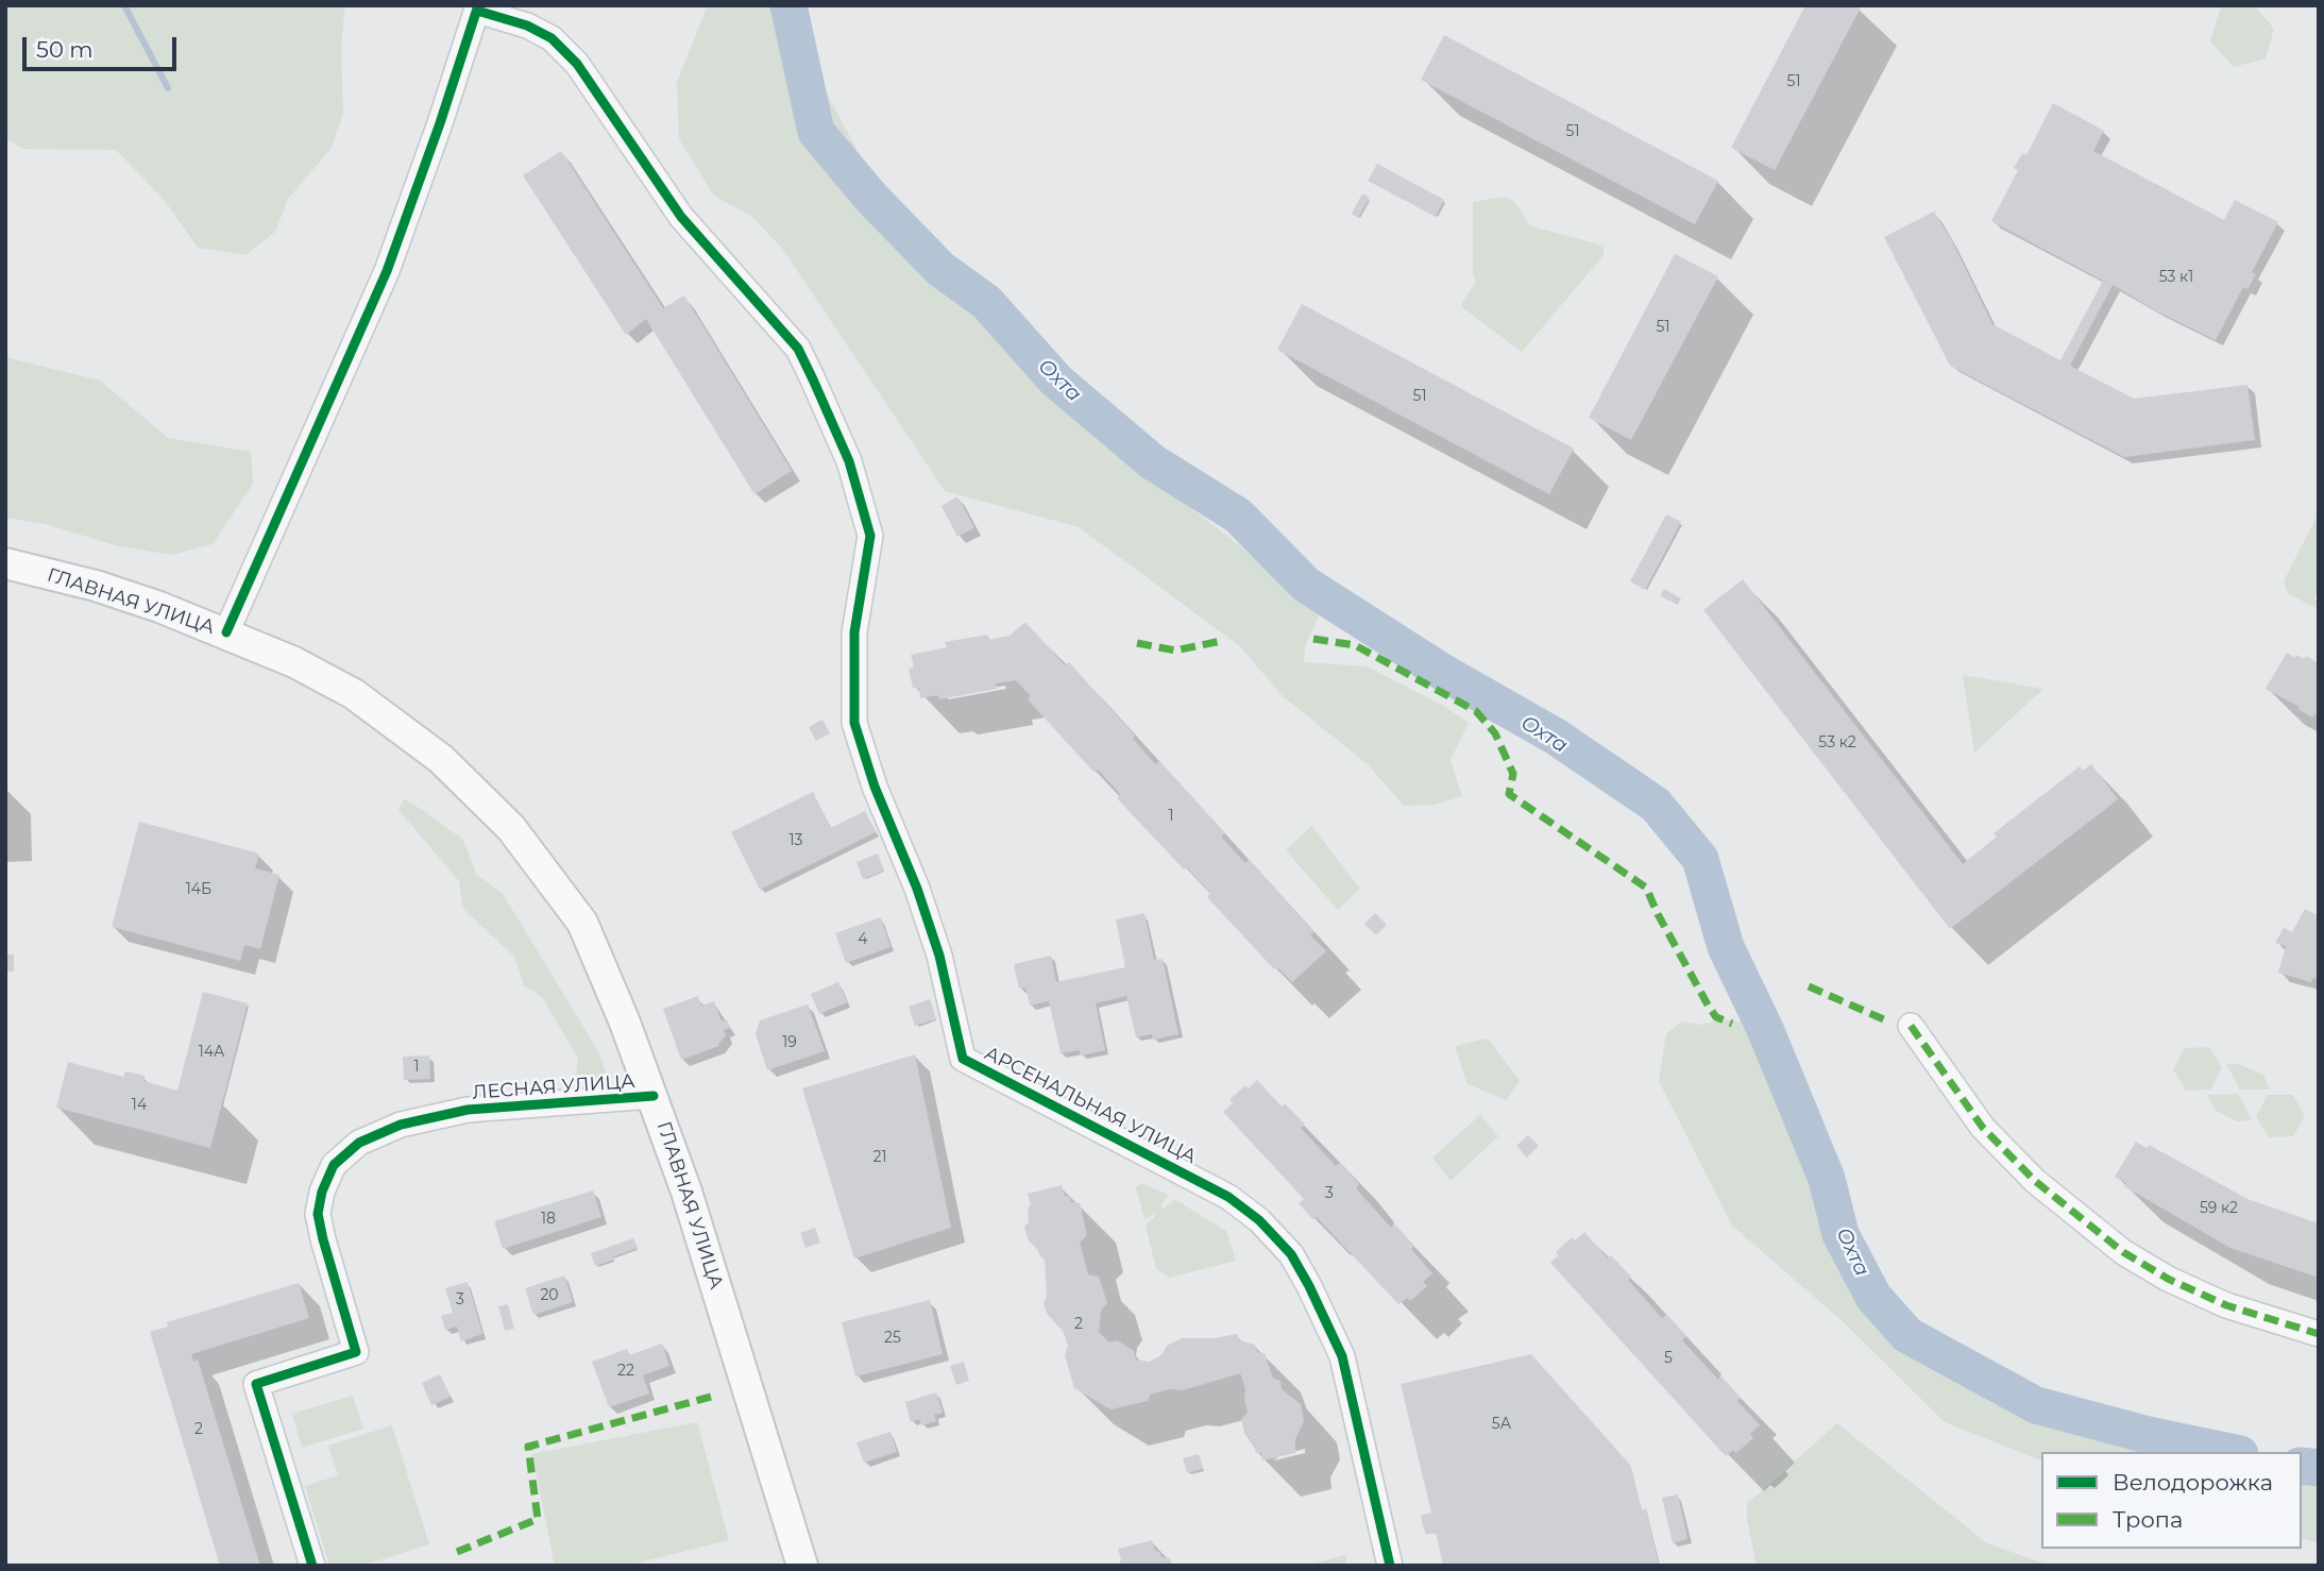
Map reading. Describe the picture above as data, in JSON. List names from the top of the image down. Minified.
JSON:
{"streets":{"main road":["ГЛАВНАЯ УЛИЦА"],"street":["ЛЕСНАЯ УЛИЦА","АРСЕНАЛЬНАЯ УЛИЦА"]},"crossings":[["ГЛАВНАЯ УЛИЦА","ЛЕСНАЯ УЛИЦА"]],"water":["Охта"],"house_numbers":["51","51","53 к1","51","51","53 к2","1","13","14Б","4","19","14А","1","14","21","3","59 к2","18","20","3","2","25","5","22","5А","2"],"legend":["Велодорожка","Тропа"],"scale_bar":"50 m"}
